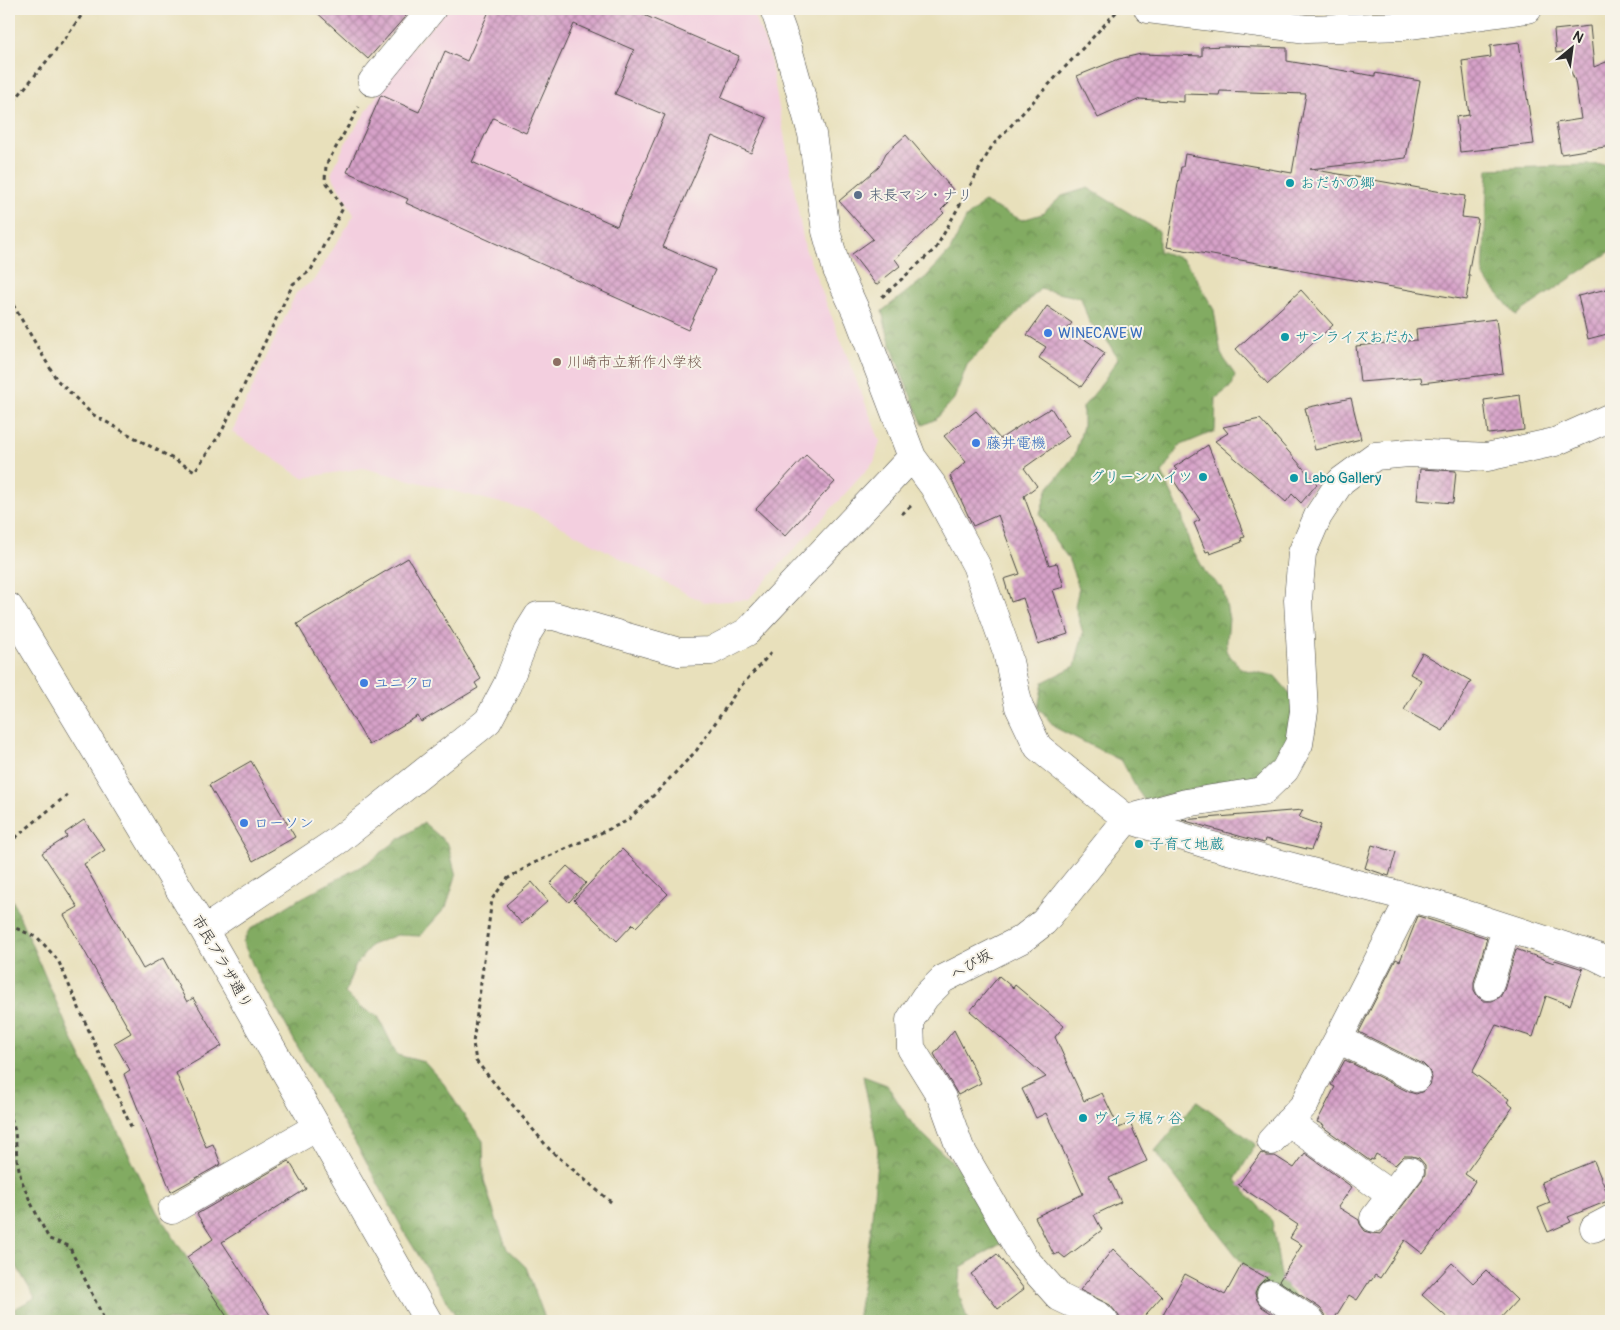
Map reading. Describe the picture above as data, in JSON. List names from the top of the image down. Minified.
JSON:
{"streets":{"street":["市民プラザ通り","へび坂"]},"places":["おだかの郷","末長マシ・ナリ","WINECAVE W","サンライズおだか","川崎市立新作小学校","藤井電機","グリーンハイツ","Labo Gallery","ユニクロ","ローソン","子育て地蔵","ヴィラ梶ヶ谷"],"north":"top right"}
